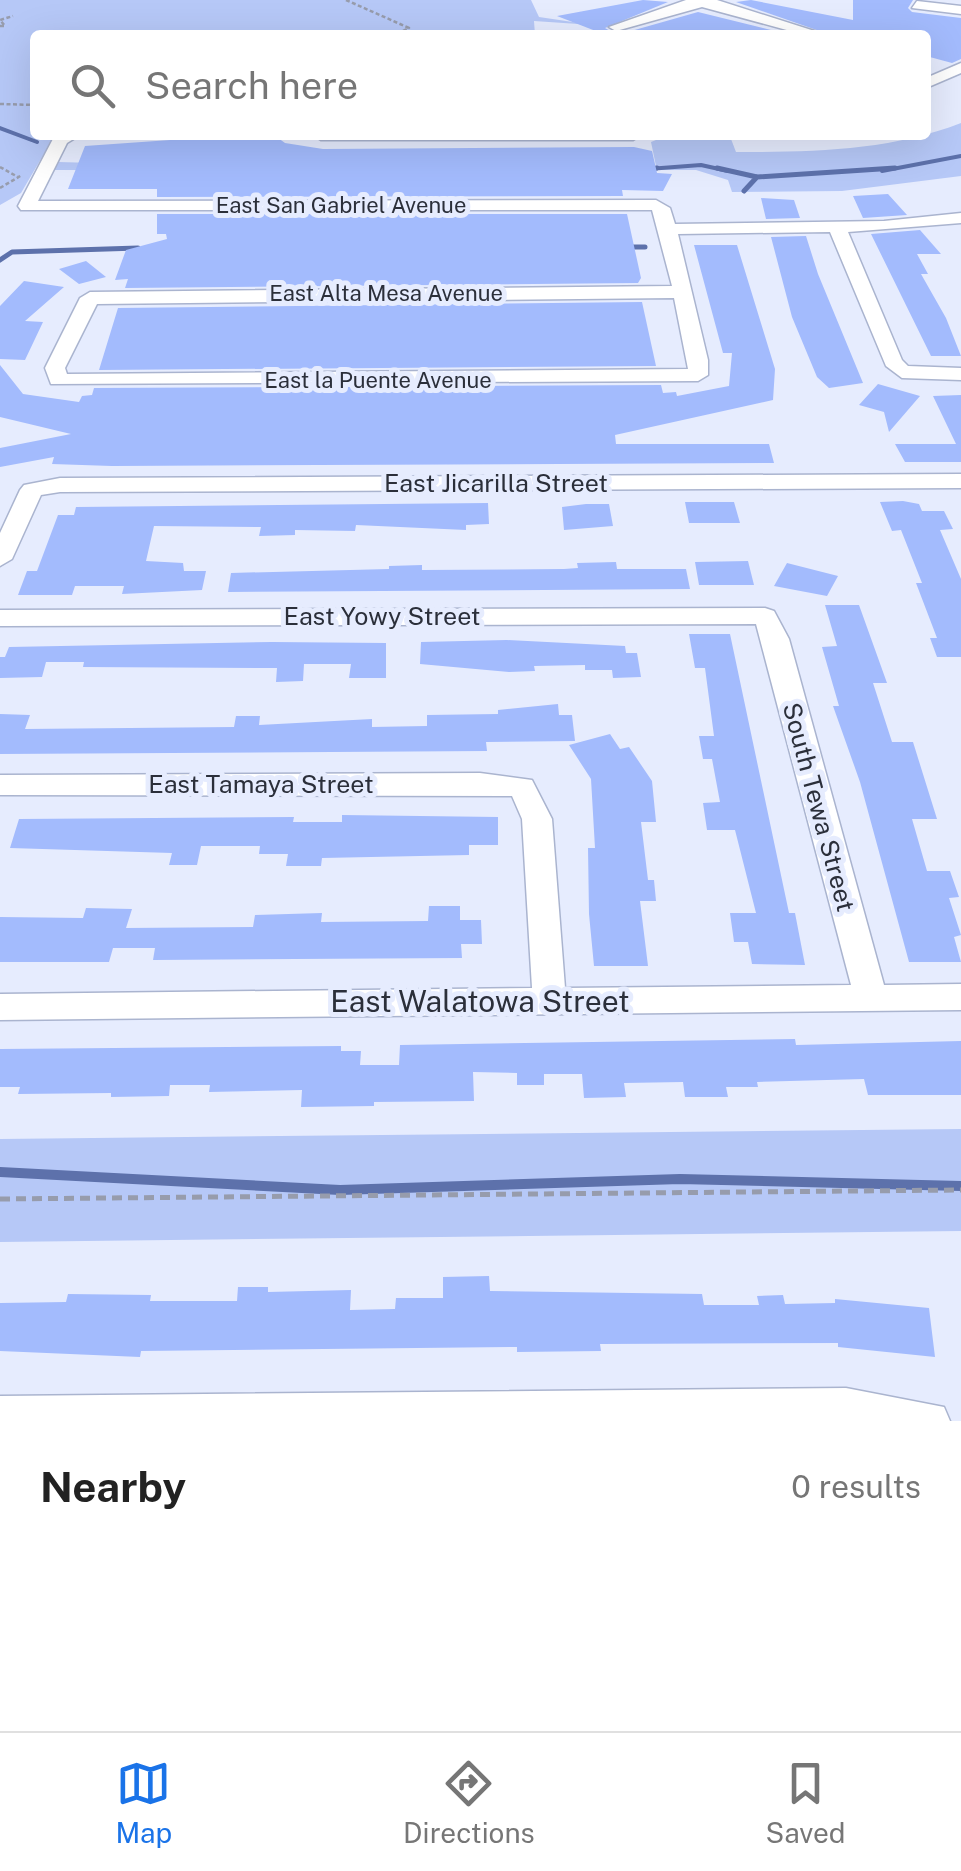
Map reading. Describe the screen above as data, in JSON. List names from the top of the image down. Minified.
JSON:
{"streets":{"street":["East San Gabriel Avenue","East Alta Mesa Avenue","East la Puente Avenue","East Jicarilla Street","East Yowy Street","East Tamaya Street","South Tewa Street","East Walatowa Street"]},"crossings":[["East Alta Mesa Avenue","East la Puente Avenue"],["East Yowy Street","South Tewa Street"],["East Tamaya Street","East Walatowa Street"],["South Tewa Street","East Walatowa Street"]],"page":{"search":"Search here","heading":["Nearby","0 results"],"nav":["Map","Directions","Saved"]}}
